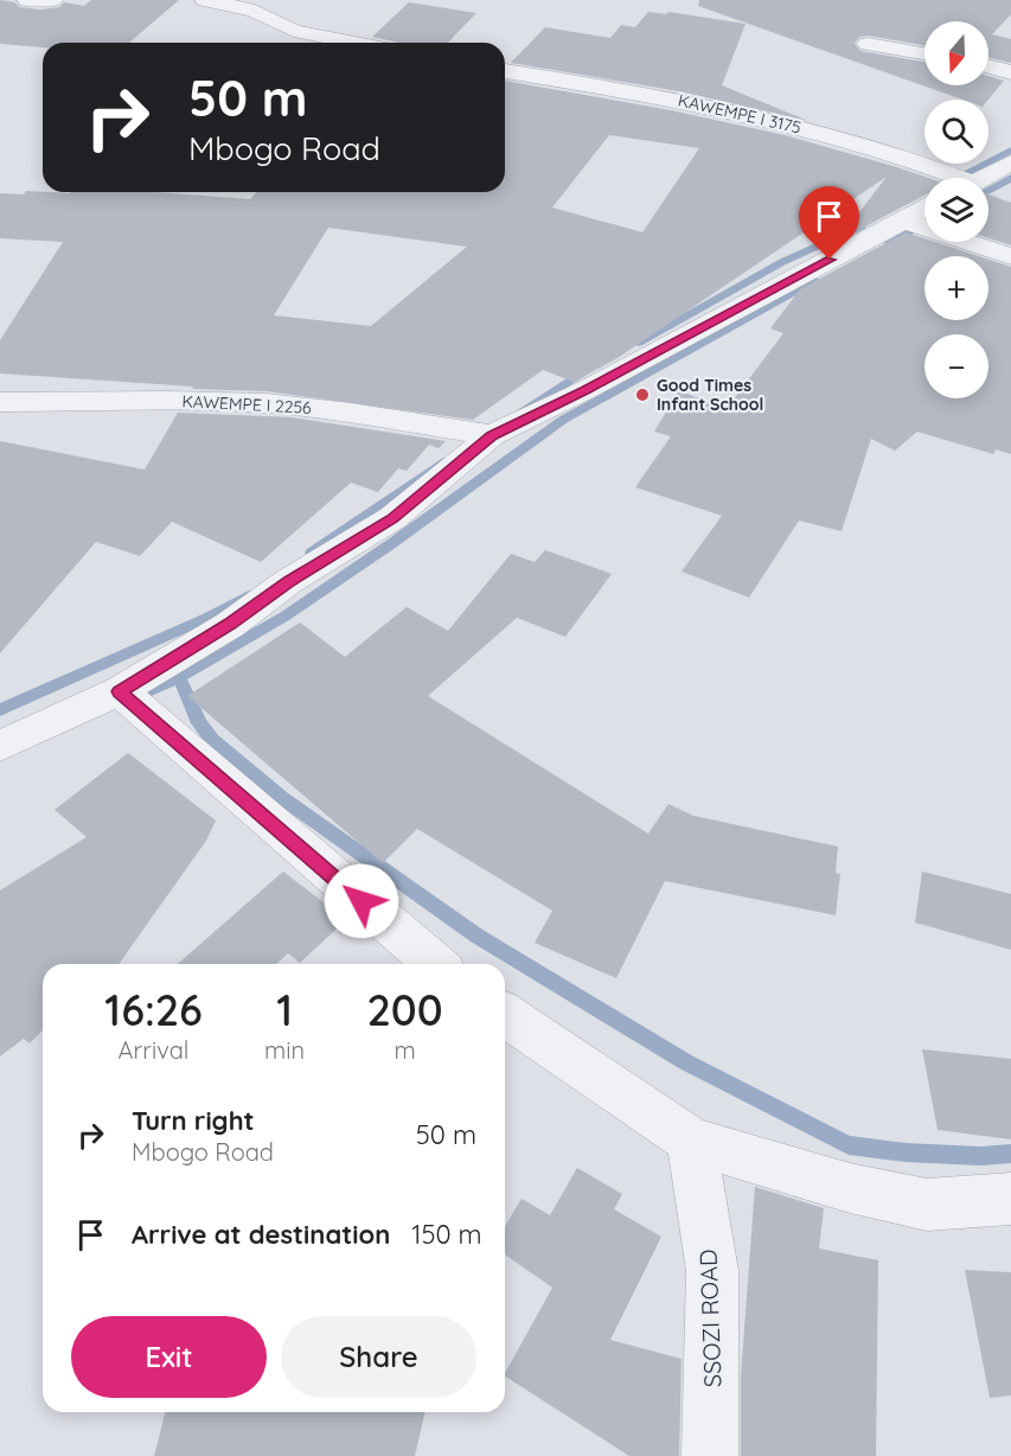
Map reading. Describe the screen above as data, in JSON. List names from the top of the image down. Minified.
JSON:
{"streets":{"street":["KAWEMPE I 3175","KAWEMPE I 2256","SSOZI ROAD"]},"places":["Good Times Infant School"],"north":"bottom","page":{"map_buttons":["+","−"],"turn":["50 m","Mbogo Road"],"eta":["16:26","Arrival","1","min","200","m"],"list":[{"name":"Turn right","note":"Mbogo Road","value":"50 m"},{"name":"Arrive at destination","value":"150 m"}],"buttons":["Exit","Share"]}}
